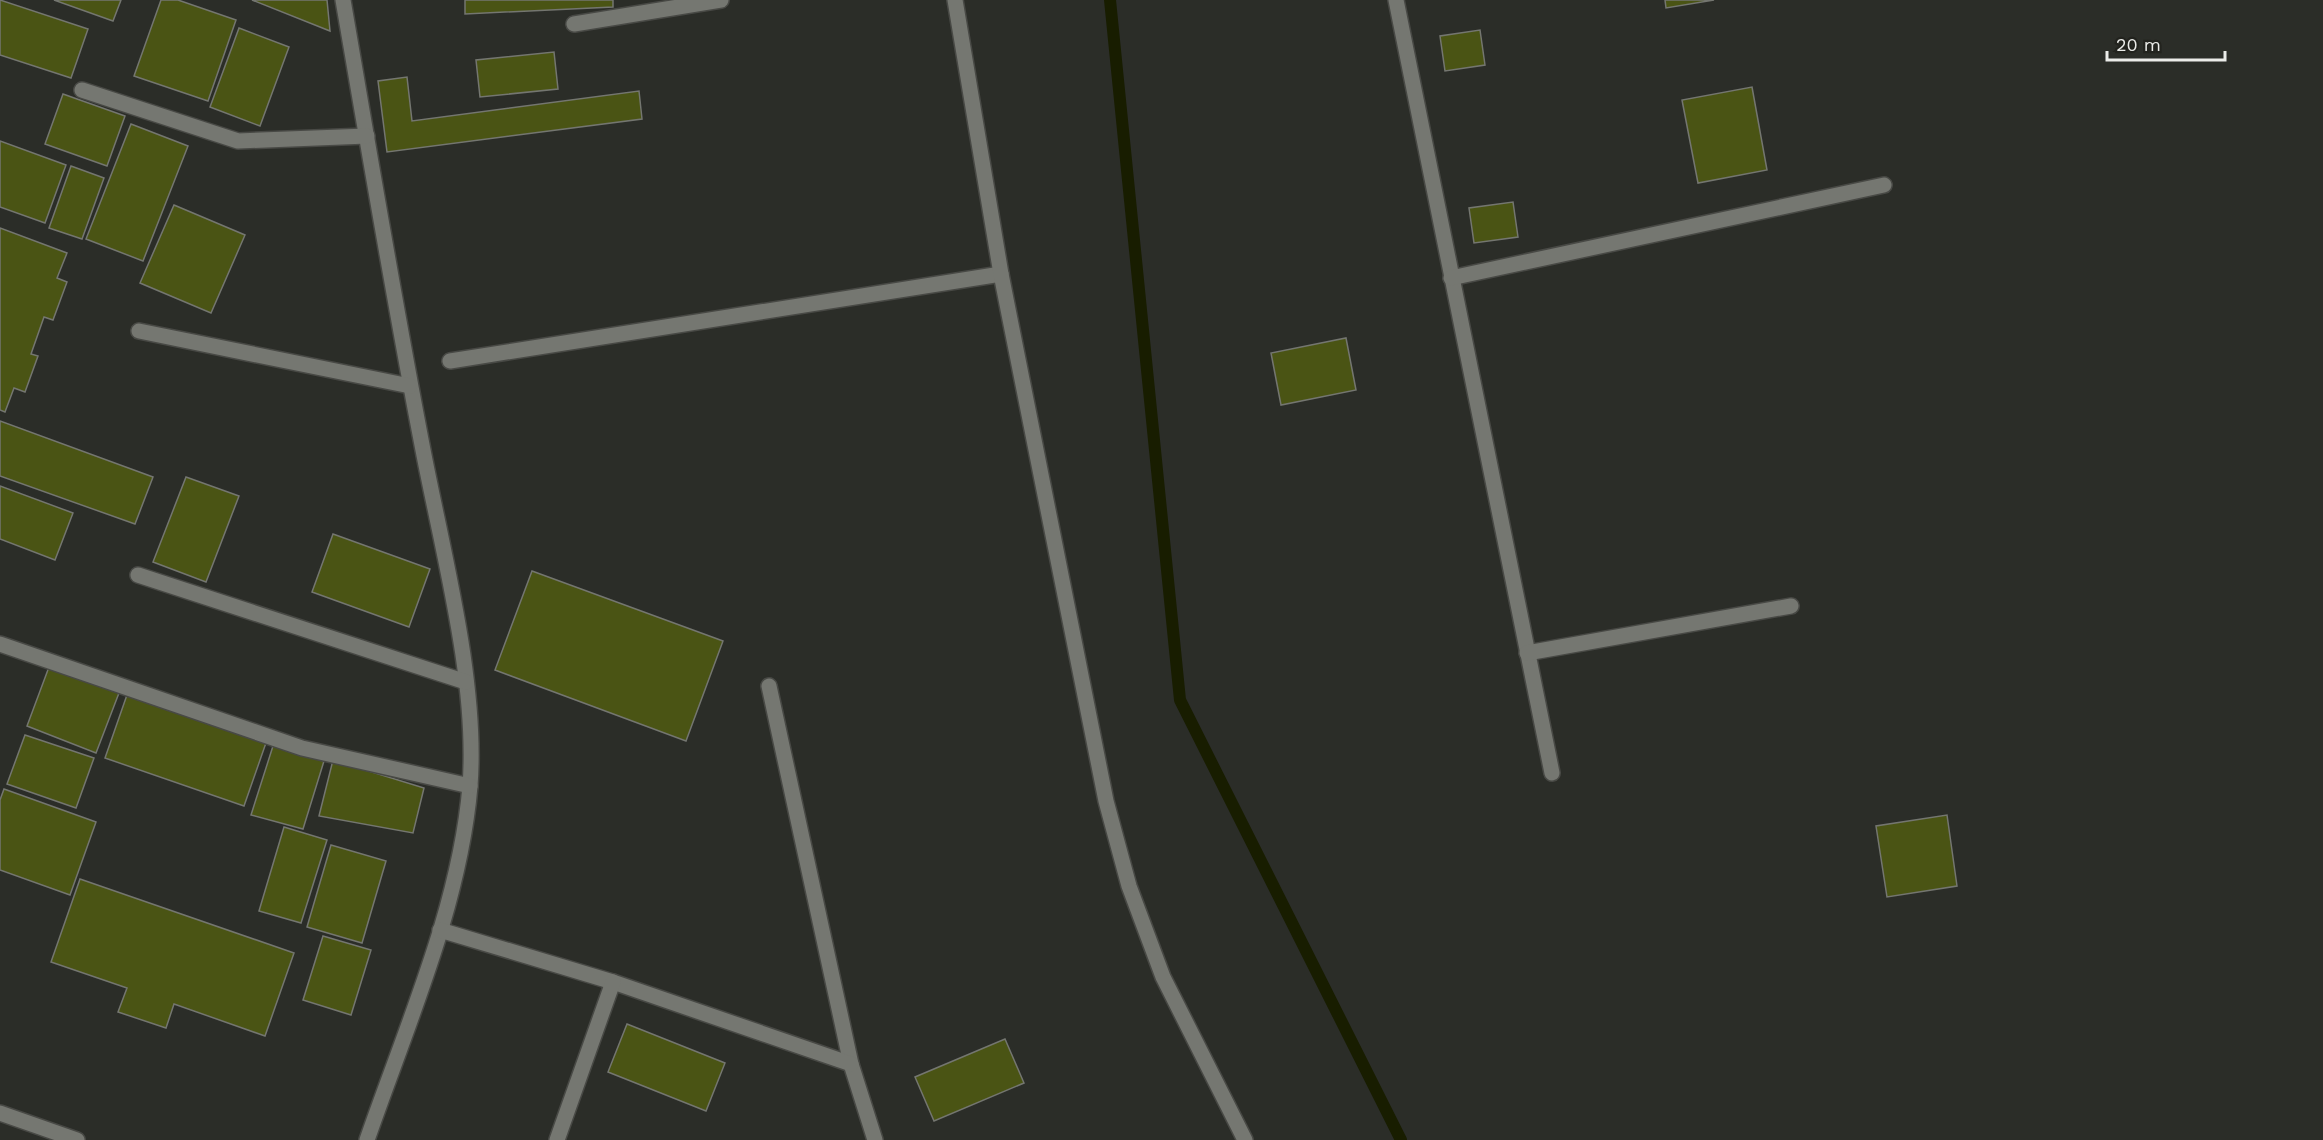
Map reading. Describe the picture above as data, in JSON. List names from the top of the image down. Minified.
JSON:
{"scale_bar":"20 m"}
